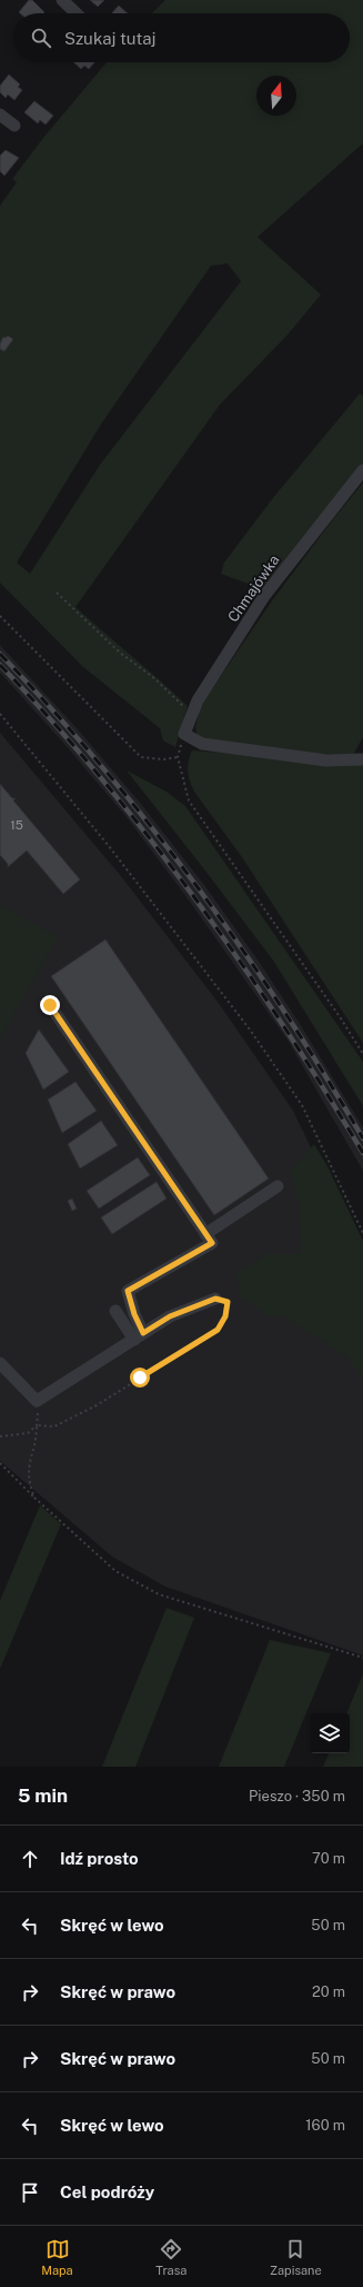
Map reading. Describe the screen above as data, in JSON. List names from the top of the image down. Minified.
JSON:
{"streets":{"street":["Chmajówka"]},"house_numbers":["15"],"north":"top","page":{"search":"Szukaj tutaj","heading":["5 min","Pieszo · 350 m"],"list":[["Idź prosto","70 m"],["Skręć w lewo","50 m"],["Skręć w prawo","20 m"],["Skręć w prawo","50 m"],["Skręć w lewo","160 m"],"Cel podróży"],"nav":["Mapa","Trasa","Zapisane"]}}
